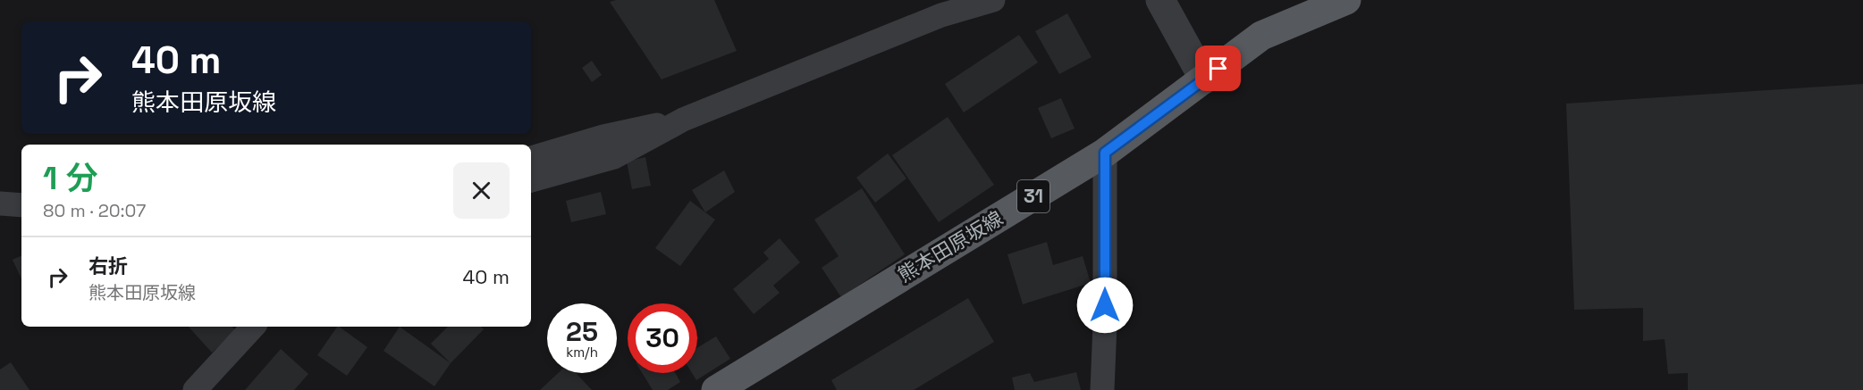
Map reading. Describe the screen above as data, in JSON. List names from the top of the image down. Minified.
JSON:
{"streets":{"main road":["31","熊本田原坂線"]},"page":{"turn":["40 m","熊本田原坂線"],"heading":["1 分","80 m · 20:07"],"list":[{"name":"右折","note":"熊本田原坂線","value":"40 m"}],"speed":"25 km/h","limit":"30"}}
